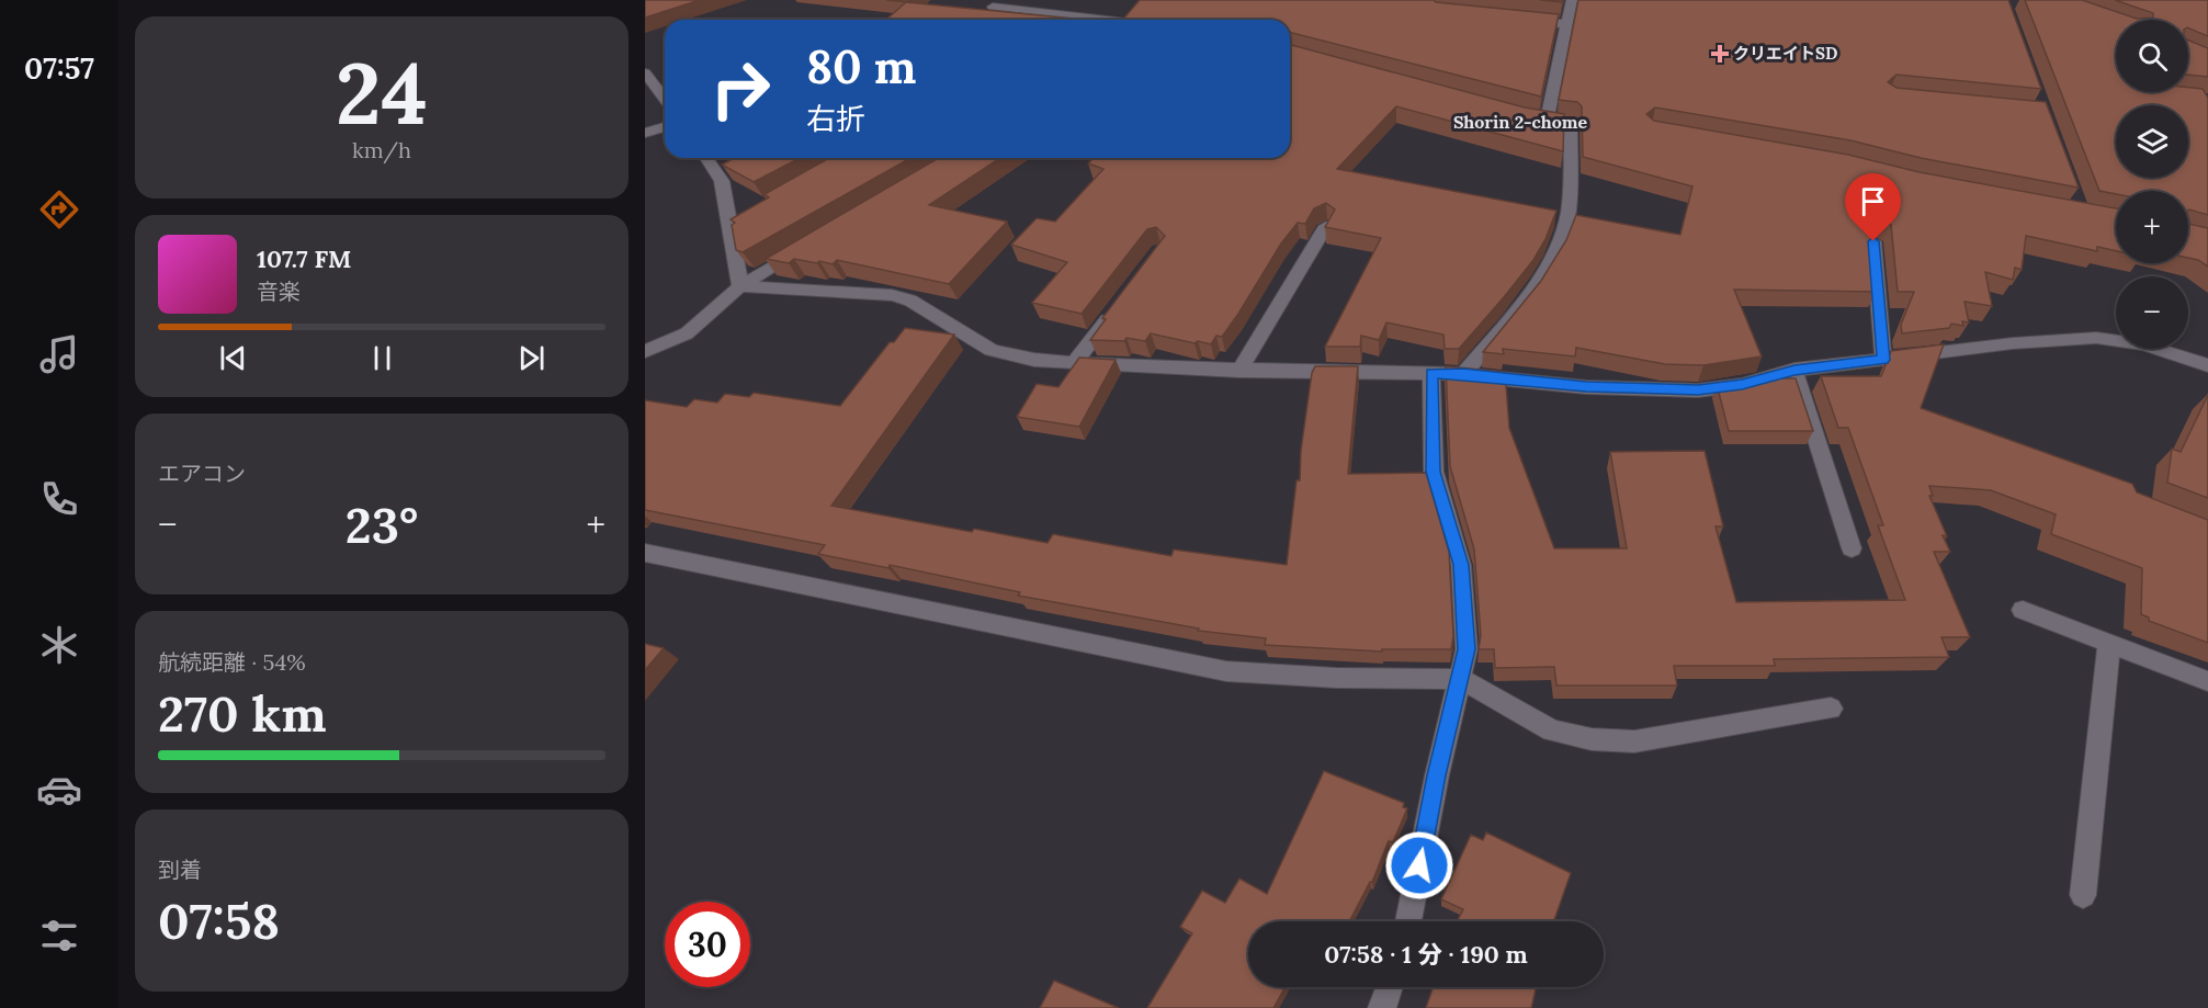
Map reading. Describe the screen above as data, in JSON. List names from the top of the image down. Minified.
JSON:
{"districts":["Shorin 2-chome"],"places":{"health":["クリエイトSD"]},"page":{"tabs":"07:57","tile":[["24","km/h"],"エアコン",["航続距離 · 54%","270 km"],["到着","07:58"]],"map_buttons":["+","−"],"turn":["80 m","右折"],"song":["107.7 FM","音楽"],"heat":["−","23°","+"],"limit":"30","trip":"07:58 · 1 分 · 190 m"}}
